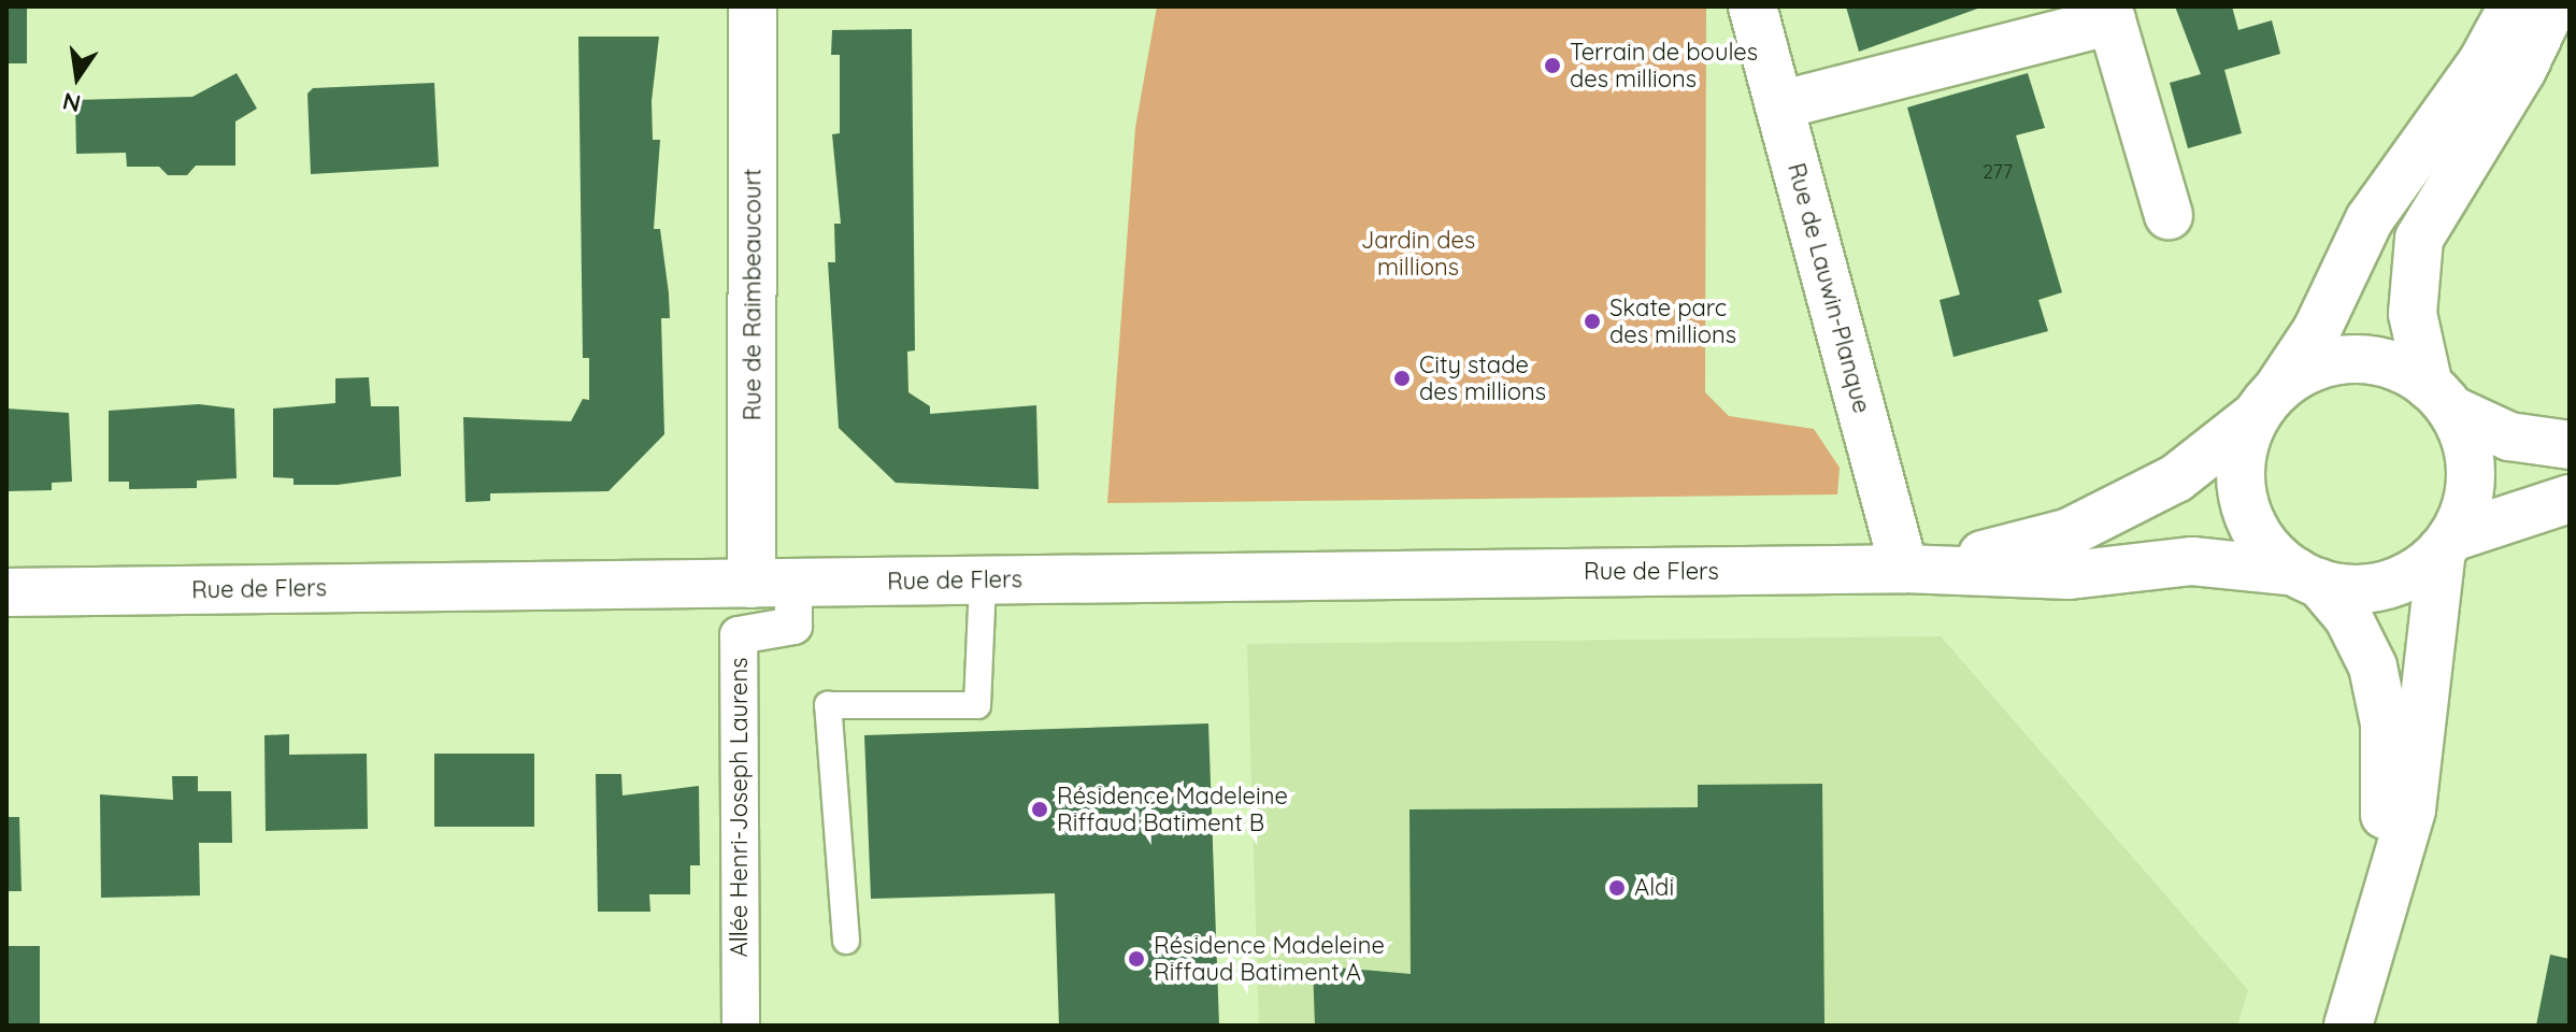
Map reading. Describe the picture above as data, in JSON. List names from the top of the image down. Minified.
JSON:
{"streets":{"main road":["Rue de Lauwin-Planque","Rue de Raimbeaucourt","Rue de Flers"],"street":["Allée Henri-Joseph Laurens"]},"crossings":[["Rue de Lauwin-Planque","Rue de Flers"],["Rue de Raimbeaucourt","Rue de Flers"],["Rue de Raimbeaucourt","Allée Henri-Joseph Laurens"],["Rue de Flers","Allée Henri-Joseph Laurens"]],"parks":["Jardin des millions"],"places":["Terrain de boules des millions","Skate parc des millions","City stade des millions","Résidence Madeleine Riffaud Batiment B","Aldi","Résidence Madeleine Riffaud Batiment A"],"house_numbers":["277"],"north":"bottom"}
